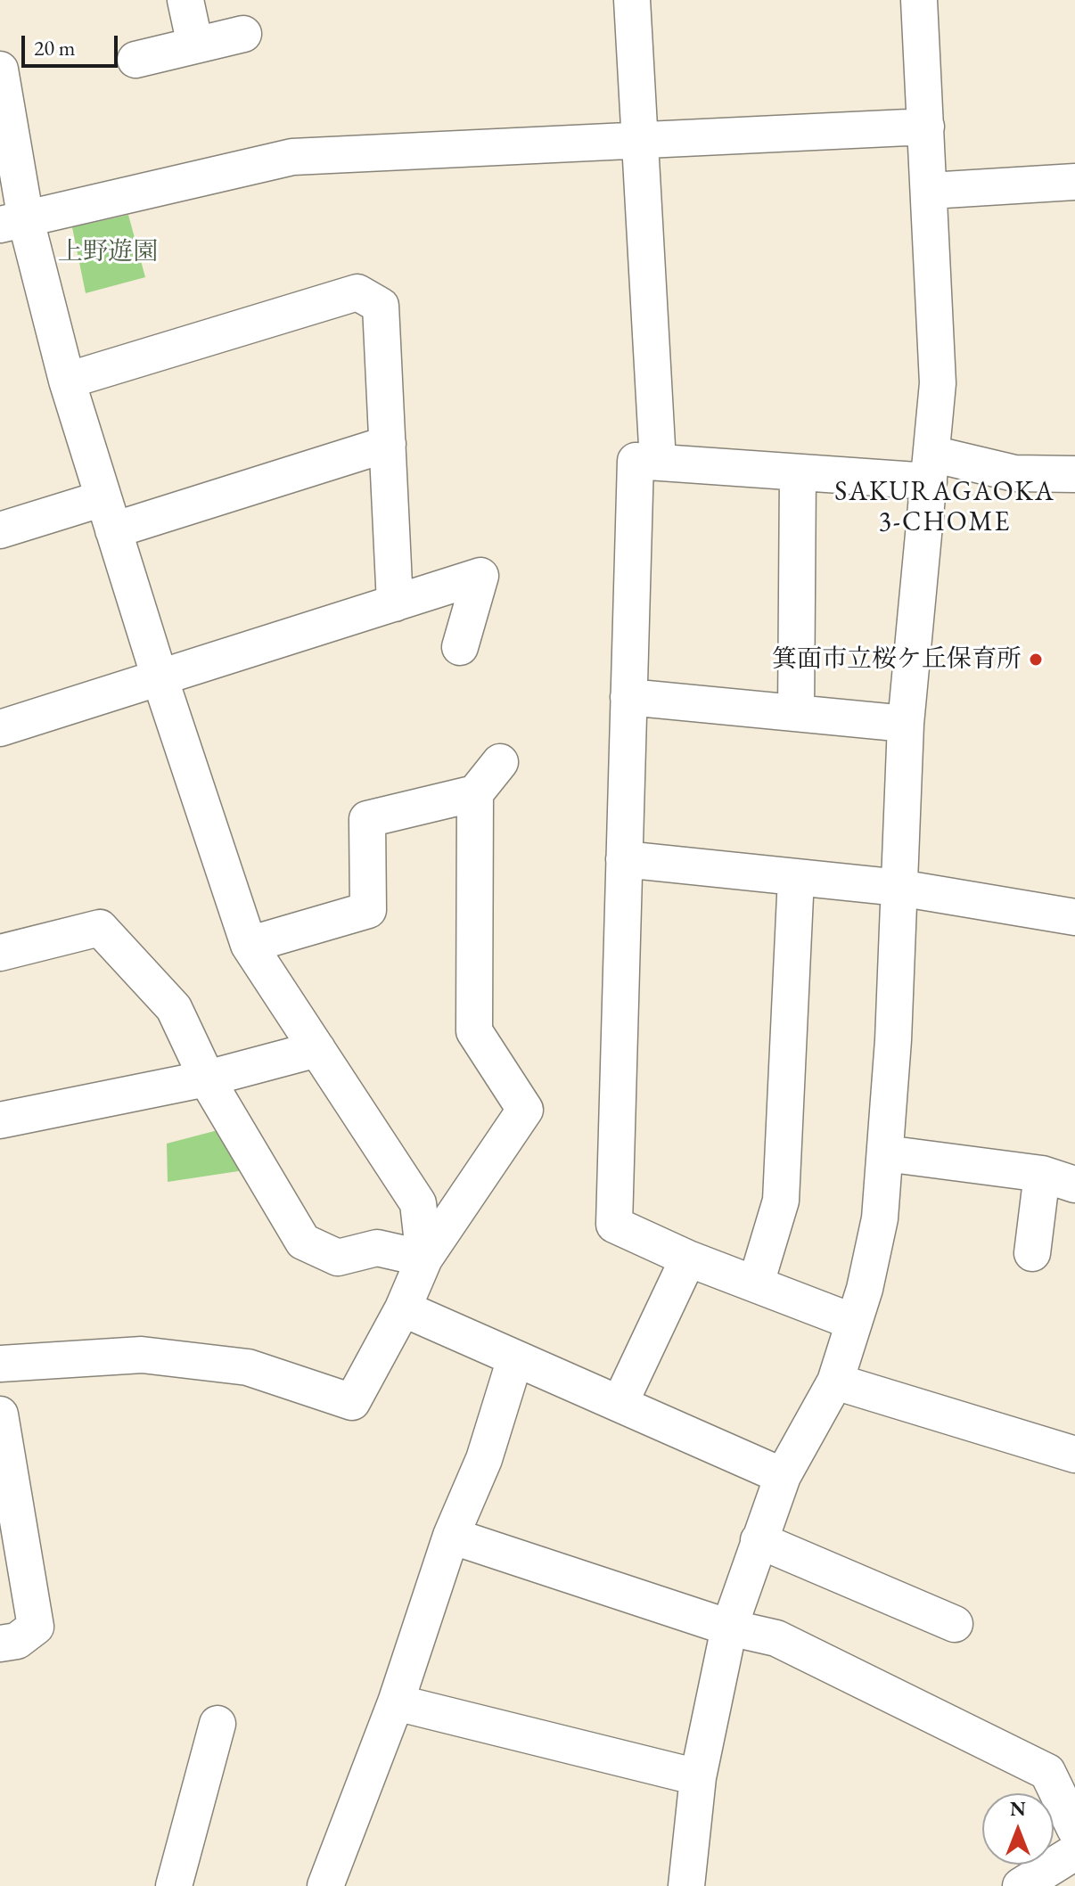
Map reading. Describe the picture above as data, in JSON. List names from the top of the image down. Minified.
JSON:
{"districts":["SAKURAGAOKA 3-CHOME"],"parks":["上野遊園"],"places":["箕面市立桜ケ丘保育所"],"scale_bar":"20 m","north":"top"}
